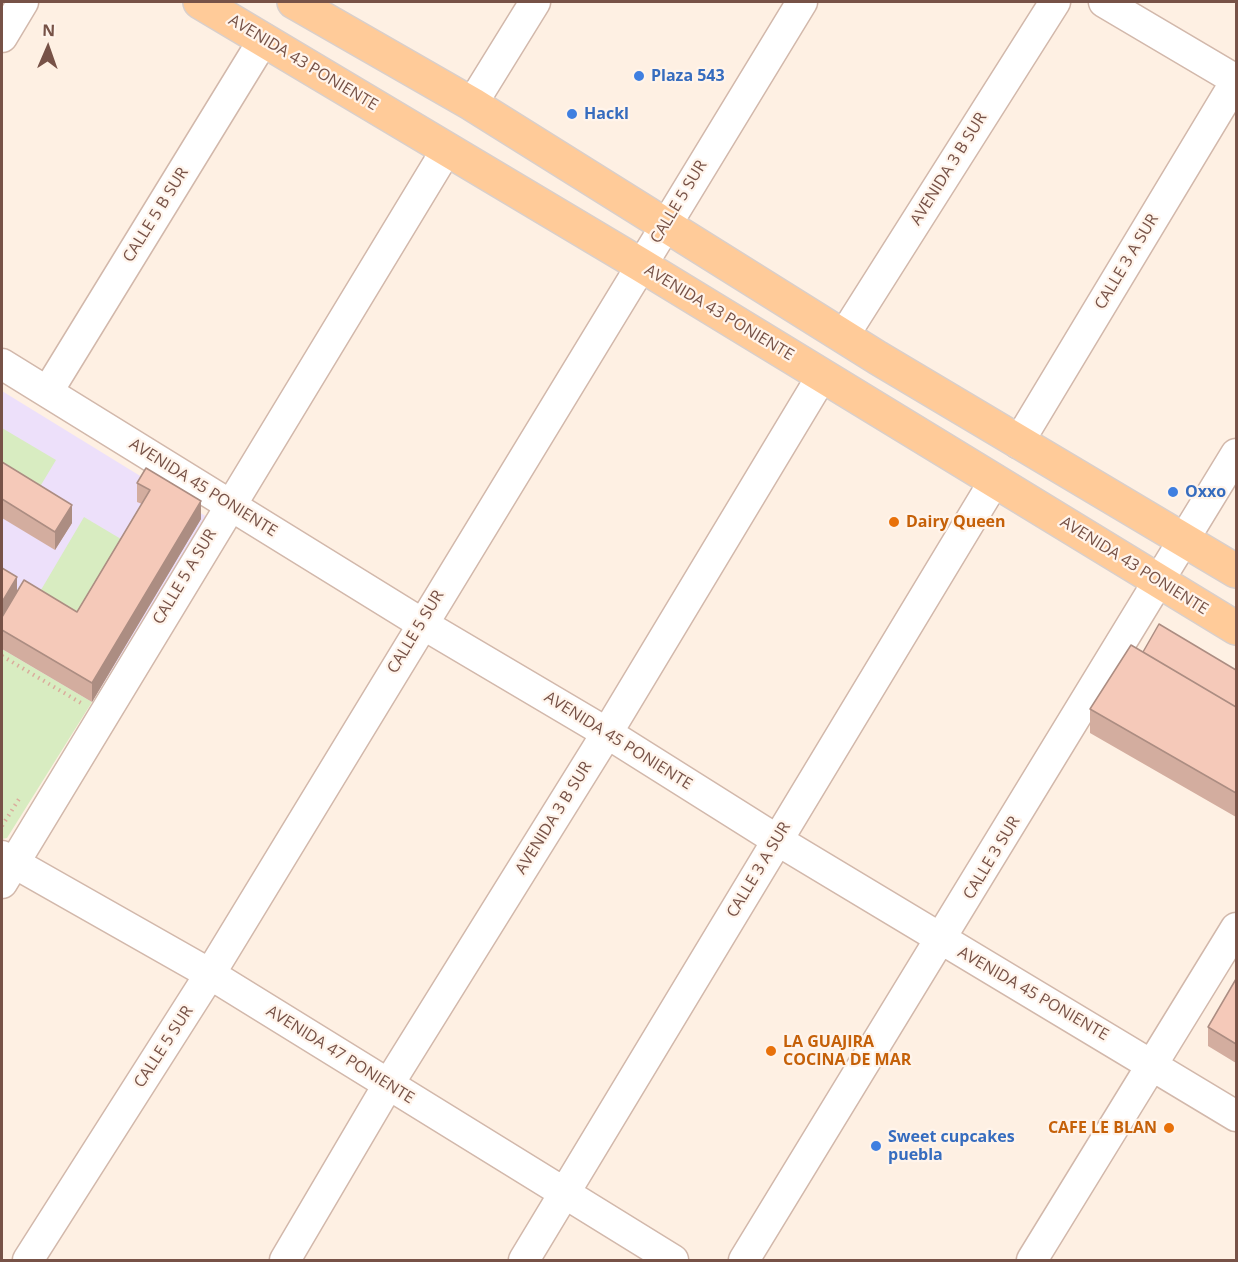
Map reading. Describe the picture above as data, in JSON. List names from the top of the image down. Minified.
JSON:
{"streets":{"main road":["AVENIDA 43 PONIENTE"],"street":["AVENIDA 3 B SUR","CALLE 5 SUR","CALLE 5 B SUR","CALLE 3 A SUR","AVENIDA 45 PONIENTE","CALLE 5 A SUR","CALLE 3 SUR","AVENIDA 47 PONIENTE"]},"crossings":[["AVENIDA 43 PONIENTE","AVENIDA 3 B SUR"],["AVENIDA 43 PONIENTE","CALLE 5 SUR"],["AVENIDA 43 PONIENTE","CALLE 5 B SUR"],["AVENIDA 43 PONIENTE","CALLE 3 A SUR"],["AVENIDA 43 PONIENTE","CALLE 5 A SUR"],["AVENIDA 43 PONIENTE","CALLE 3 SUR"],["AVENIDA 3 B SUR","AVENIDA 45 PONIENTE"],["AVENIDA 3 B SUR","AVENIDA 47 PONIENTE"],["CALLE 5 SUR","AVENIDA 45 PONIENTE"],["CALLE 5 SUR","AVENIDA 47 PONIENTE"],["CALLE 5 B SUR","AVENIDA 45 PONIENTE"],["CALLE 3 A SUR","AVENIDA 45 PONIENTE"],["CALLE 3 A SUR","AVENIDA 47 PONIENTE"],["AVENIDA 45 PONIENTE","CALLE 5 A SUR"],["AVENIDA 45 PONIENTE","CALLE 3 SUR"],["CALLE 5 A SUR","AVENIDA 47 PONIENTE"]],"places":["Plaza 543","Hackl","Oxxo","Dairy Queen","LA GUAJIRA COCINA DE MAR","CAFE LE BLAN","Sweet cupcakes puebla"],"north":"top"}
